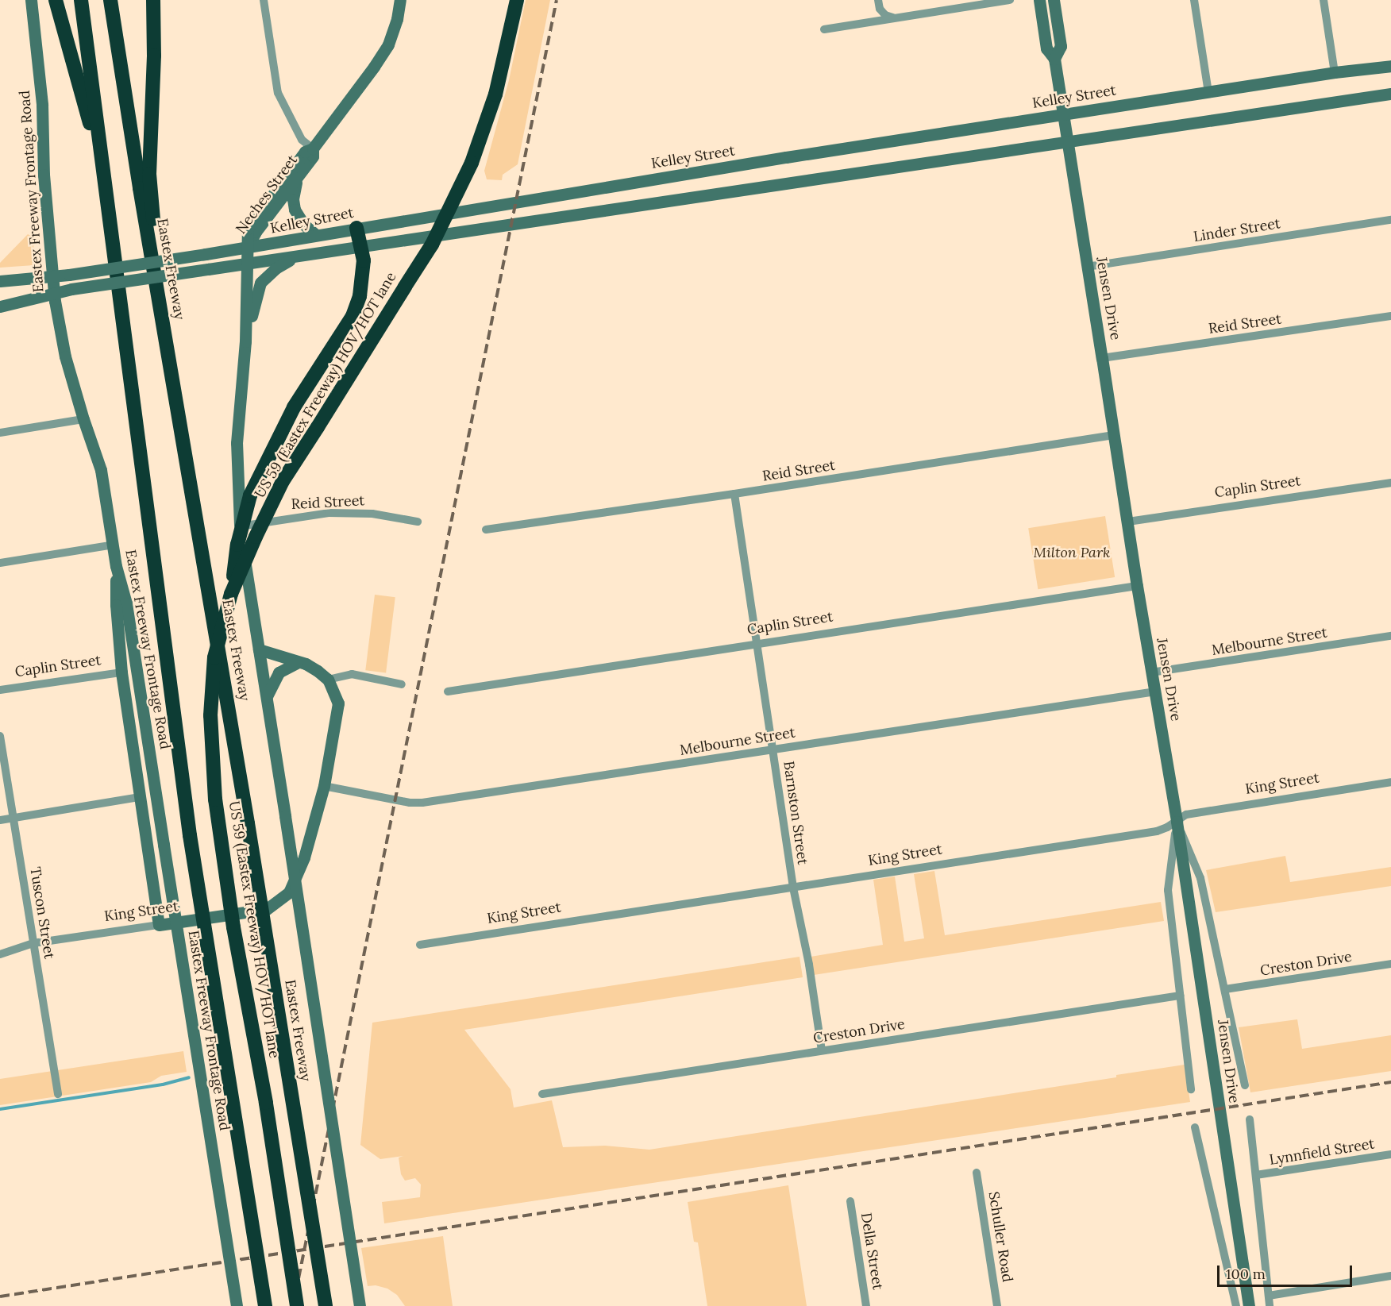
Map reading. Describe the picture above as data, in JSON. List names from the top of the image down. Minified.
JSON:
{"streets":{"highway":["Eastex Freeway","US 59 (Eastex Freeway) HOV/HOT lane"],"main road":["Kelley Street","Eastex Freeway Frontage Road","Neches Street","Jensen Drive","King Street"],"street":["Linder Street","Reid Street","Caplin Street","Melbourne Street","Barnston Street","Tuscon Street","Creston Drive","Lynnfield Street","Schuller Road","Della Street"]},"crossings":[["Kelley Street","Eastex Freeway Frontage Road"],["Kelley Street","Neches Street"],["Kelley Street","Jensen Drive"],["Linder Street","Jensen Drive"],["Jensen Drive","Reid Street"],["Jensen Drive","Caplin Street"],["Jensen Drive","Melbourne Street"],["Jensen Drive","King Street"],["Reid Street","Barnston Street"],["Caplin Street","Barnston Street"],["Melbourne Street","King Street"],["Melbourne Street","Barnston Street"],["King Street","Barnston Street"],["King Street","Tuscon Street"],["Barnston Street","Creston Drive"]],"parks":["Milton Park"],"scale_bar":"100 m"}
